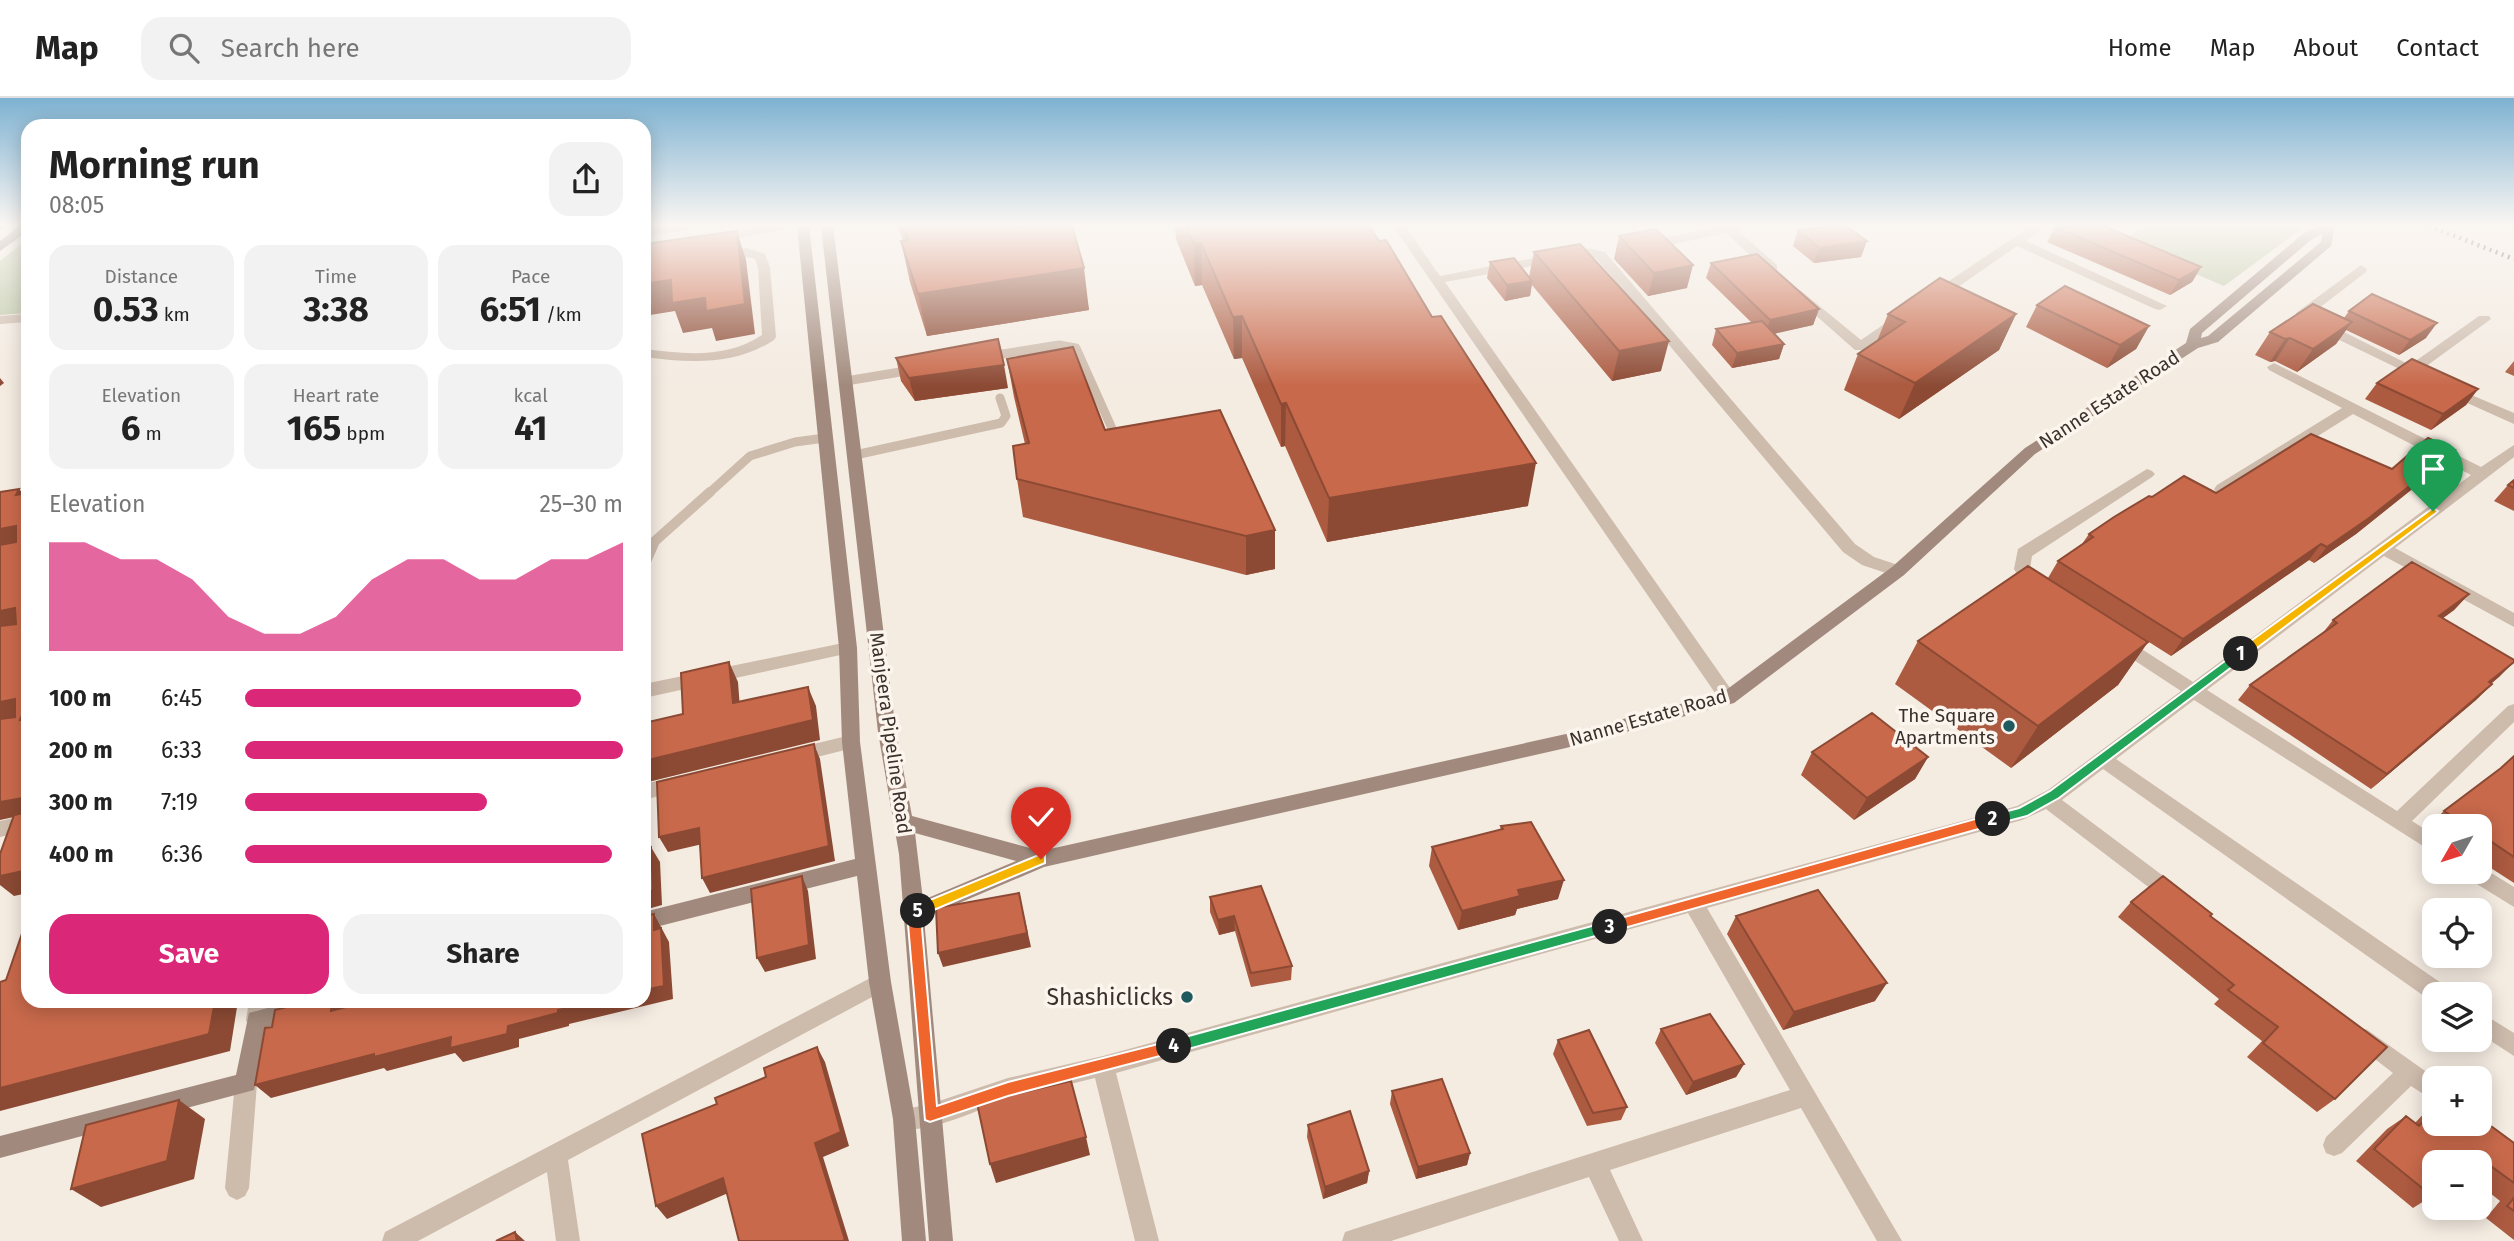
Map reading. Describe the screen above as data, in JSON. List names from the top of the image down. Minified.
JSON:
{"streets":{"main road":["Nanne Estate Road","Manjeera Pipeline Road"]},"crossings":[["Nanne Estate Road","Manjeera Pipeline Road"]],"places":["The Square Apartments","Shashiclicks"],"north":"bottom left","page":{"header":"Map","search":"Search here","nav":["Home","Map","About","Contact"],"heading":["Morning run","08:05"],"stats":[["Distance","0.53 km"],["Time","3:38"],["Pace","6:51 /km"],["Elevation","6 m"],["Heart rate","165 bpm"],["kcal","41"]],"chart":["Elevation","25–30 m"],"pins":["1","2","5","3","4"],"list":[{"name":"100 m","note":"6:45"},{"name":"200 m","note":"6:33"},{"name":"300 m","note":"7:19"},{"name":"400 m","note":"6:36"}],"map_buttons":["+","−"],"buttons":["Save","Share"]}}
